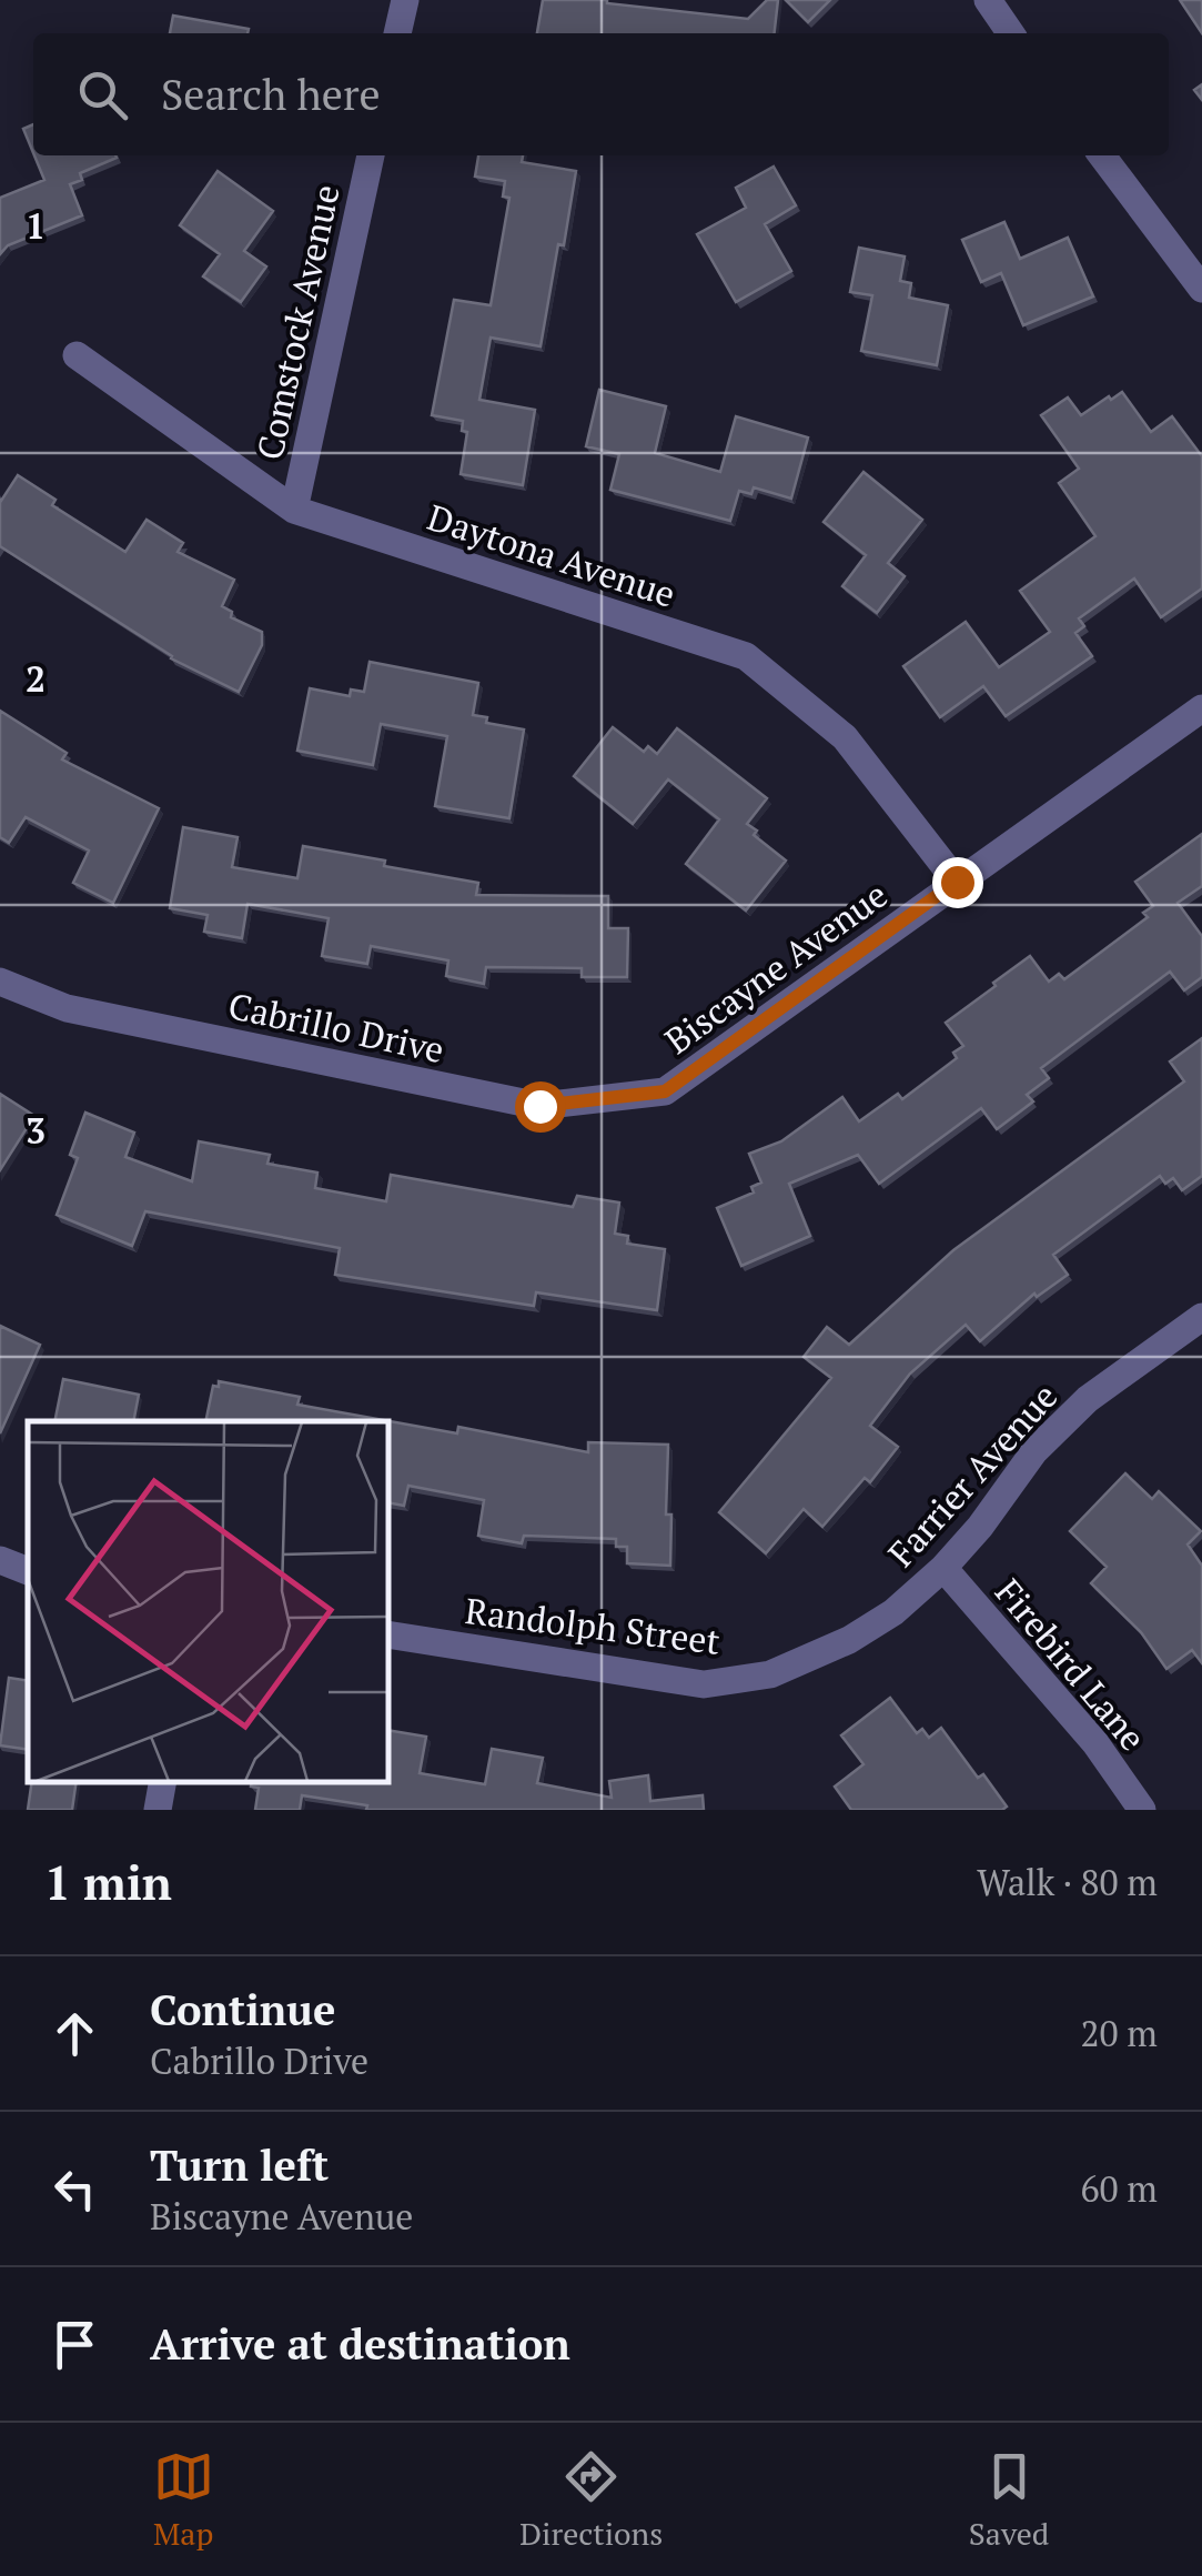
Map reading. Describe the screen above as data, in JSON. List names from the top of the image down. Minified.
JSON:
{"streets":{"street":["Comstock Avenue","Daytona Avenue","Biscayne Avenue","Cabrillo Drive","Farrier Avenue","Randolph Street","Firebird Lane"]},"crossings":[["Comstock Avenue","Daytona Avenue"],["Daytona Avenue","Biscayne Avenue"],["Biscayne Avenue","Cabrillo Drive"],["Farrier Avenue","Randolph Street"],["Farrier Avenue","Firebird Lane"]],"page":{"search":"Search here","heading":["1 min","Walk · 80 m"],"list":[["Continue","Cabrillo Drive","20 m"],["Turn left","Biscayne Avenue","60 m"],"Arrive at destination"],"nav":["Map","Directions","Saved"]},"grid":{"rows":["1","2","3"]}}
